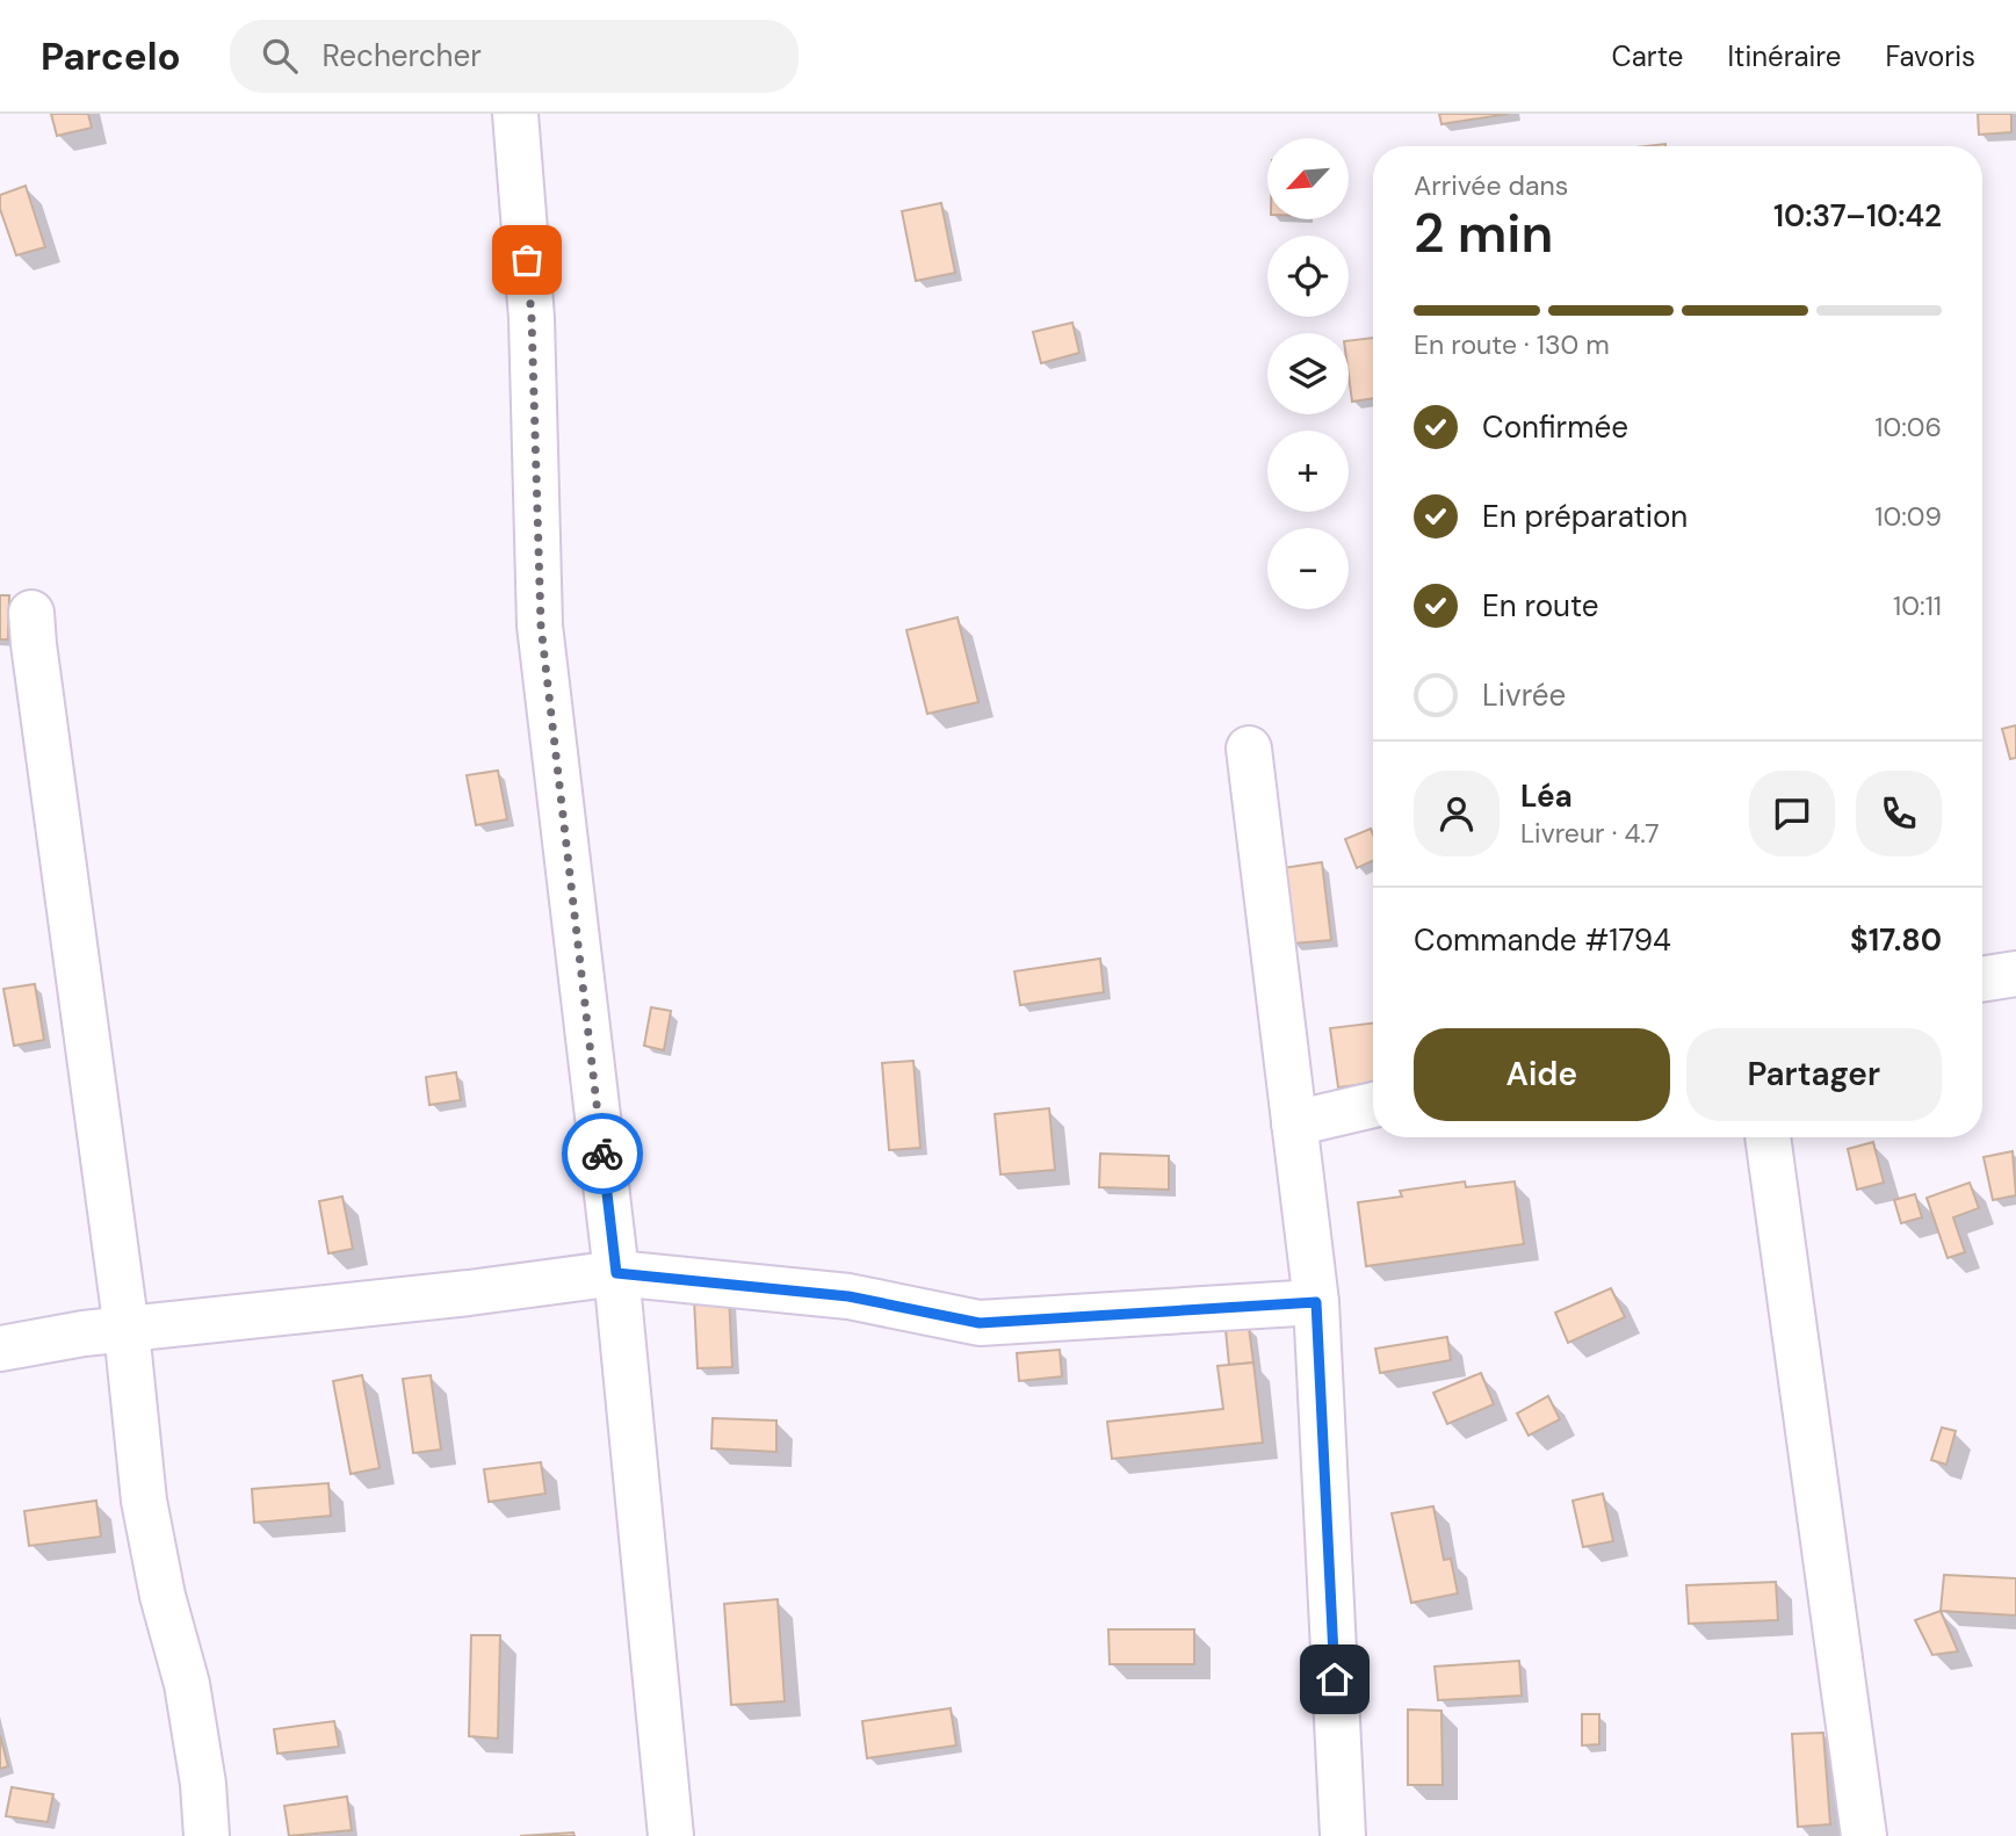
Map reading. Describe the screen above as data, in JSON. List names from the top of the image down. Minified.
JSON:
{"north":"bottom left","page":{"header":"Parcelo","search":"Rechercher","nav":["Carte","Itinéraire","Favoris"],"map_buttons":["+","−"],"heading":["2 min","Arrivée dans","10:37–10:42"],"panel":["Léa","Livreur · 4.7","Commande #1794","$17.80"],"bar":"En route · 130 m","list":[["Confirmée","10:06"],["En préparation","10:09"],["En route","10:11"],"Livrée"],"buttons":["Aide","Partager"]}}
